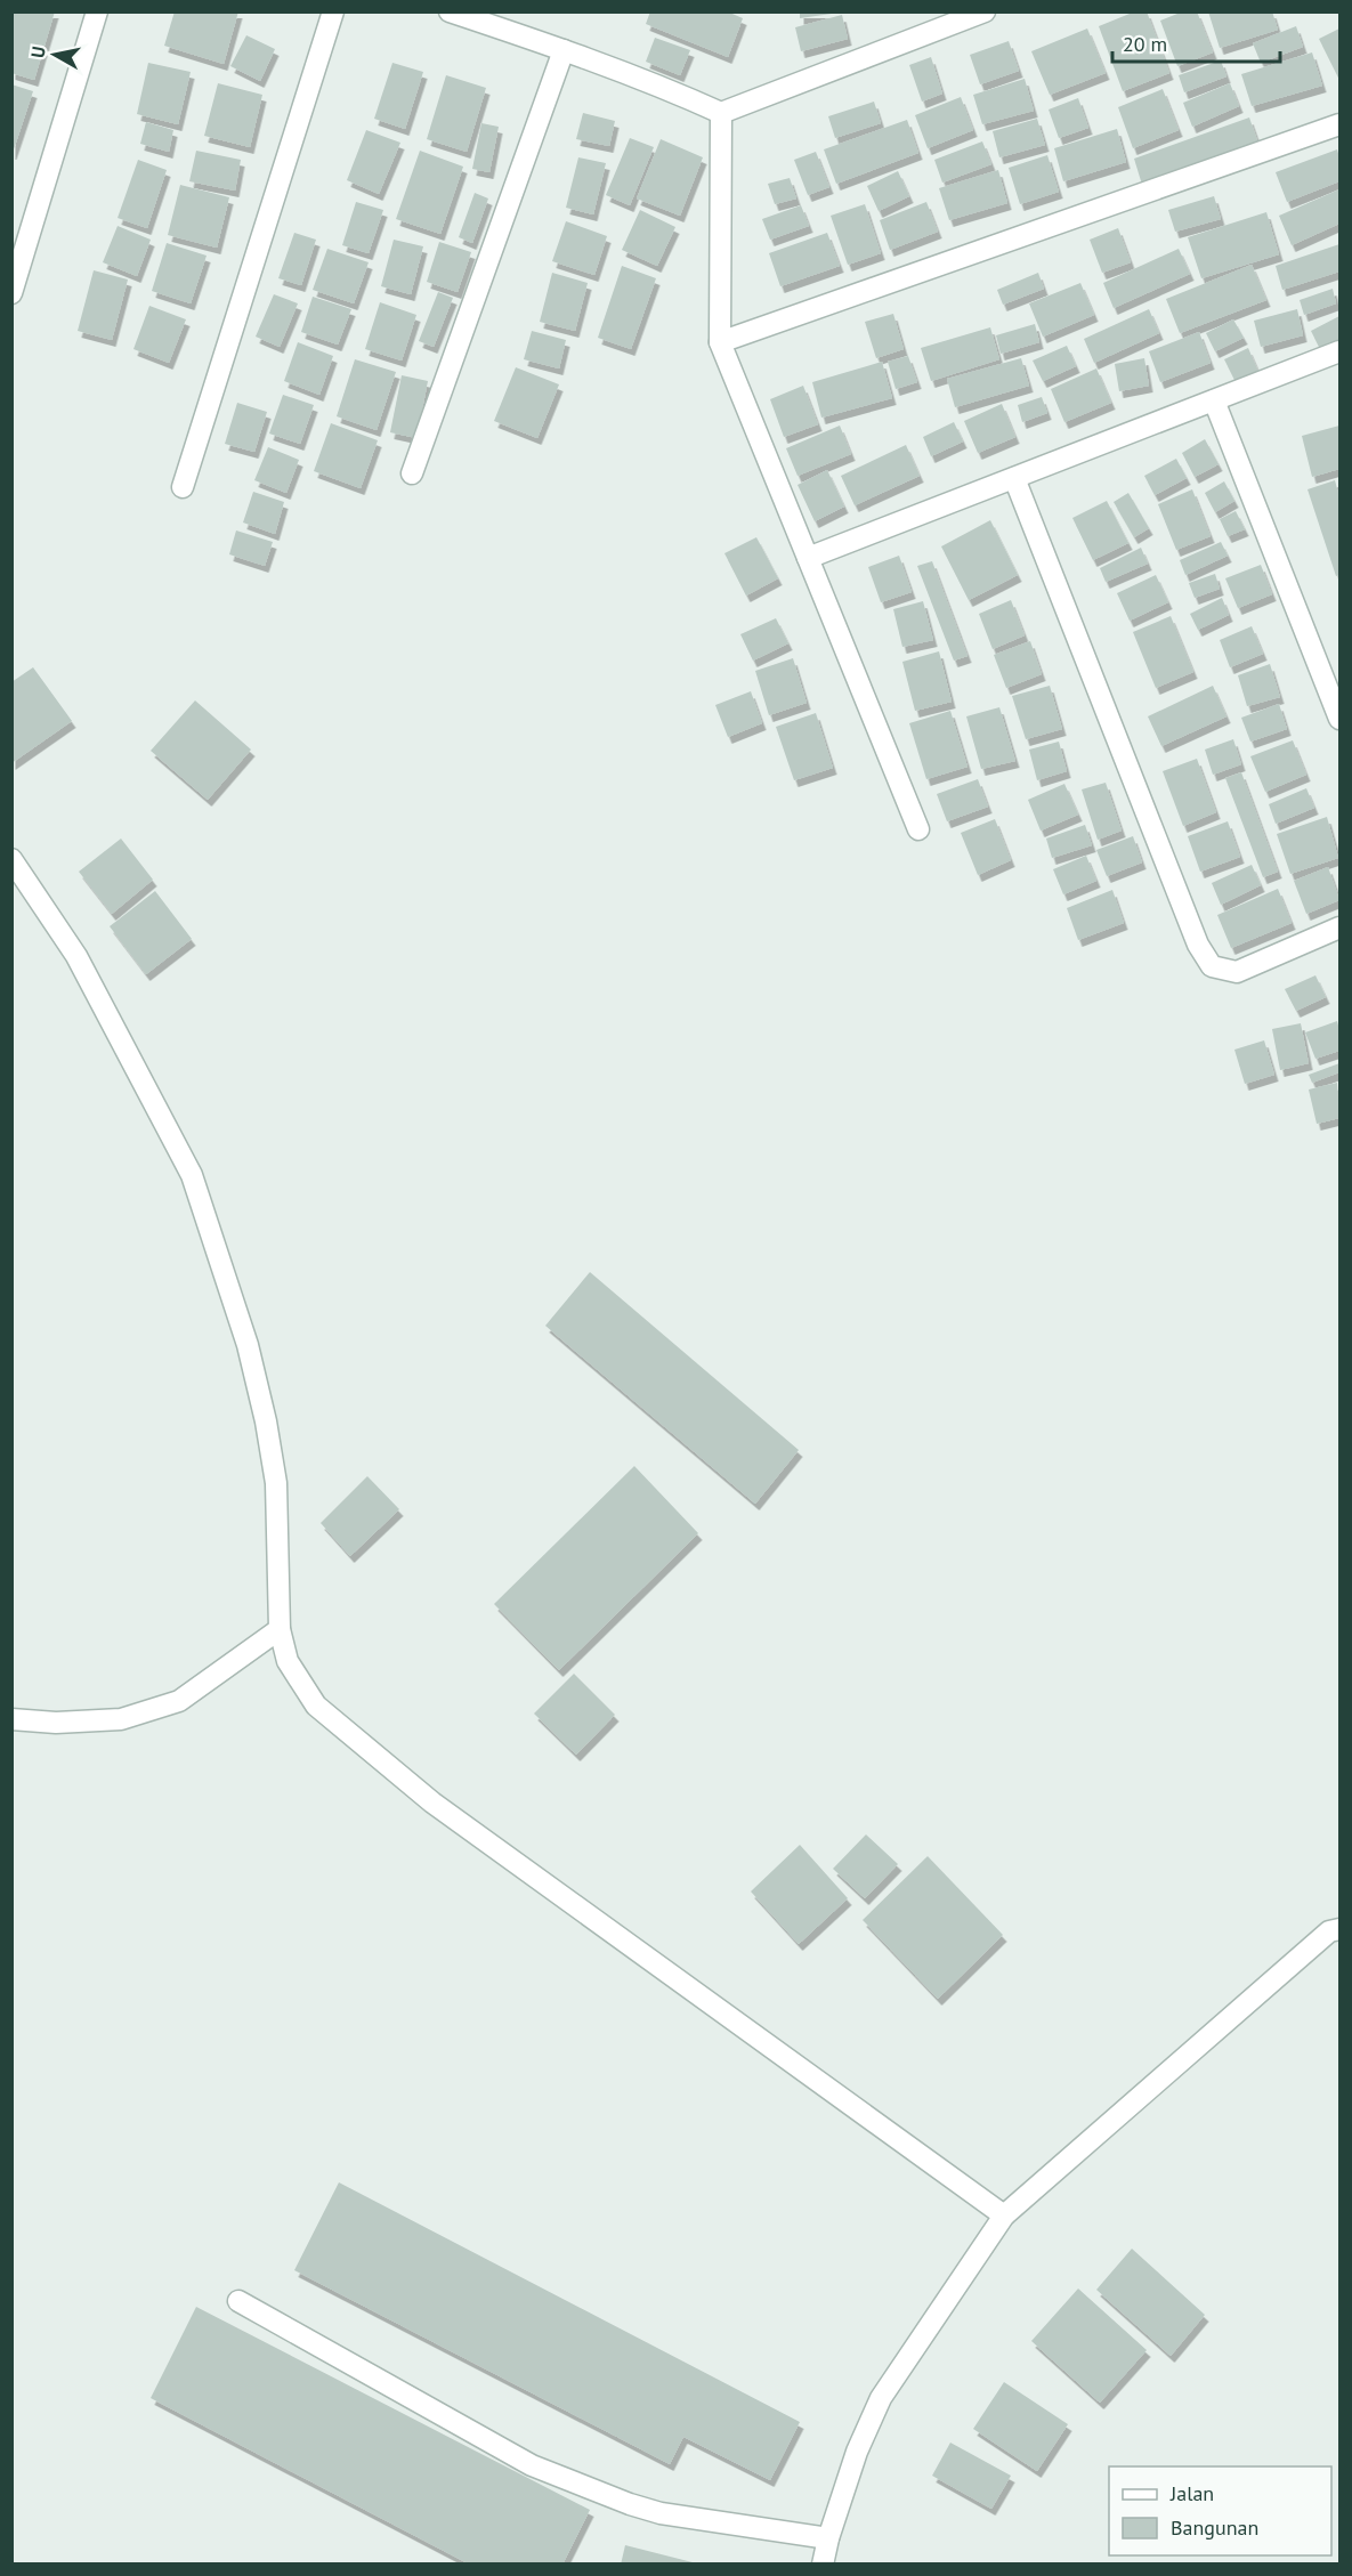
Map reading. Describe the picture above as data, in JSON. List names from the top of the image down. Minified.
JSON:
{"legend":["Jalan","Bangunan"],"scale_bar":"20 m","north":"left"}
